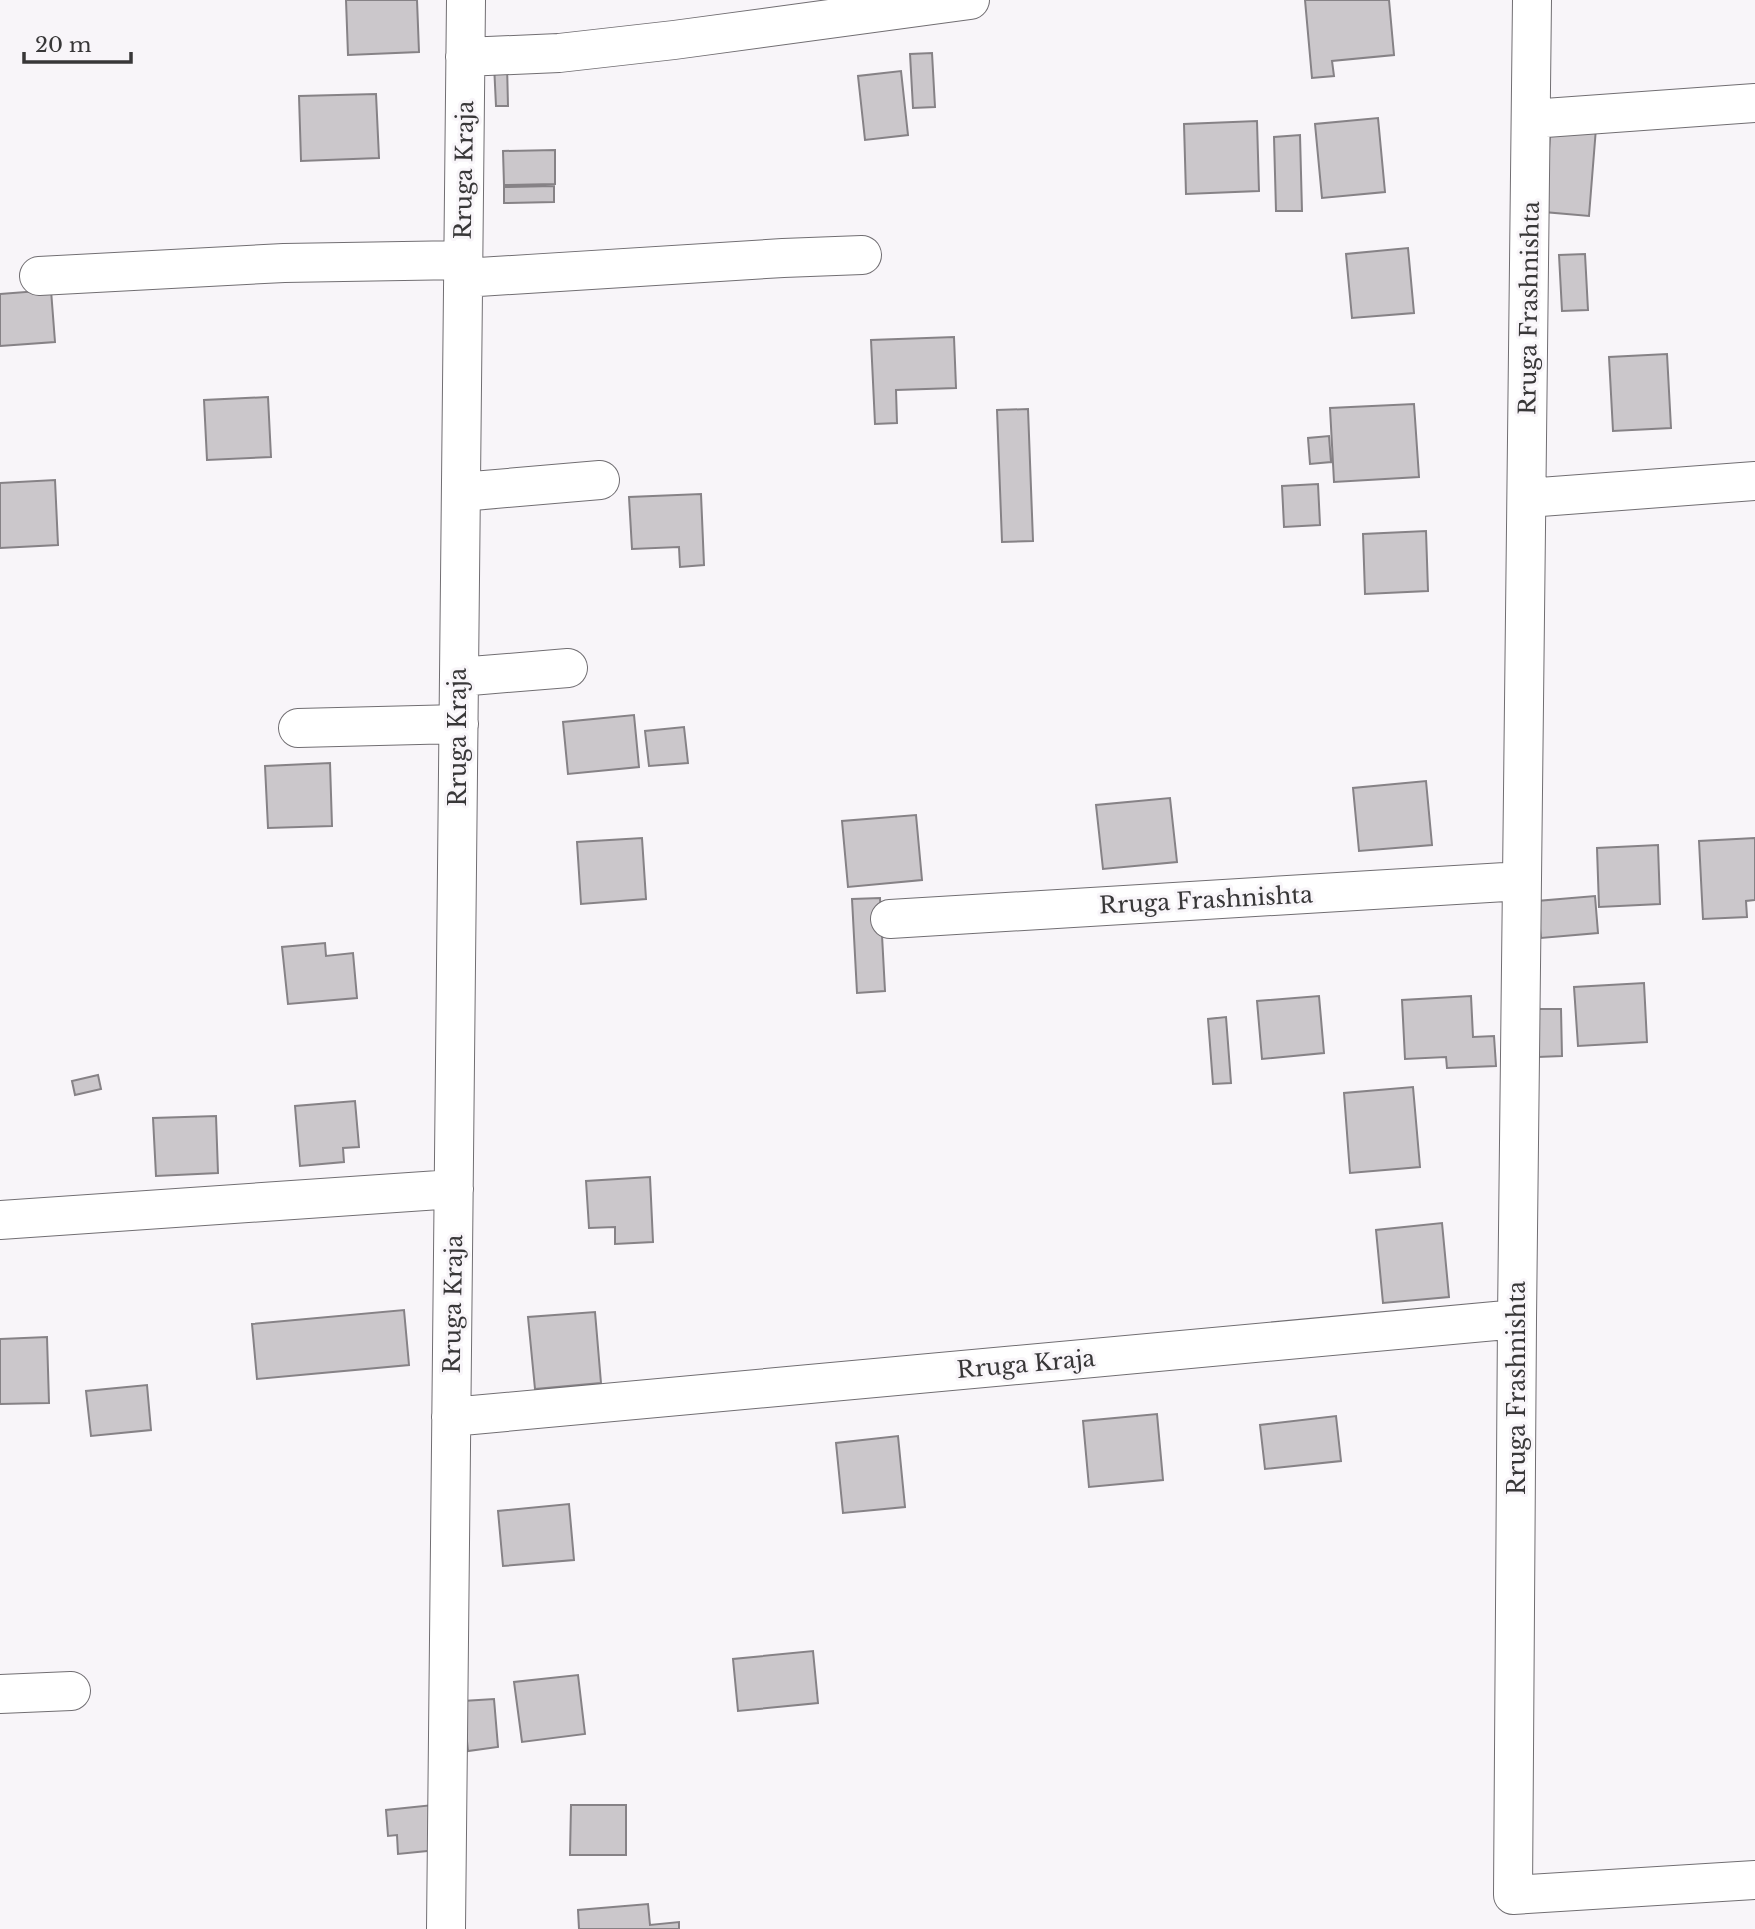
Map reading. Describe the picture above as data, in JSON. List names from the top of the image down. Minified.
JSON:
{"streets":{"street":["Rruga Kraja","Rruga Frashnishta"]},"crossings":[["Rruga Kraja","Rruga Frashnishta"]],"scale_bar":"20 m"}
